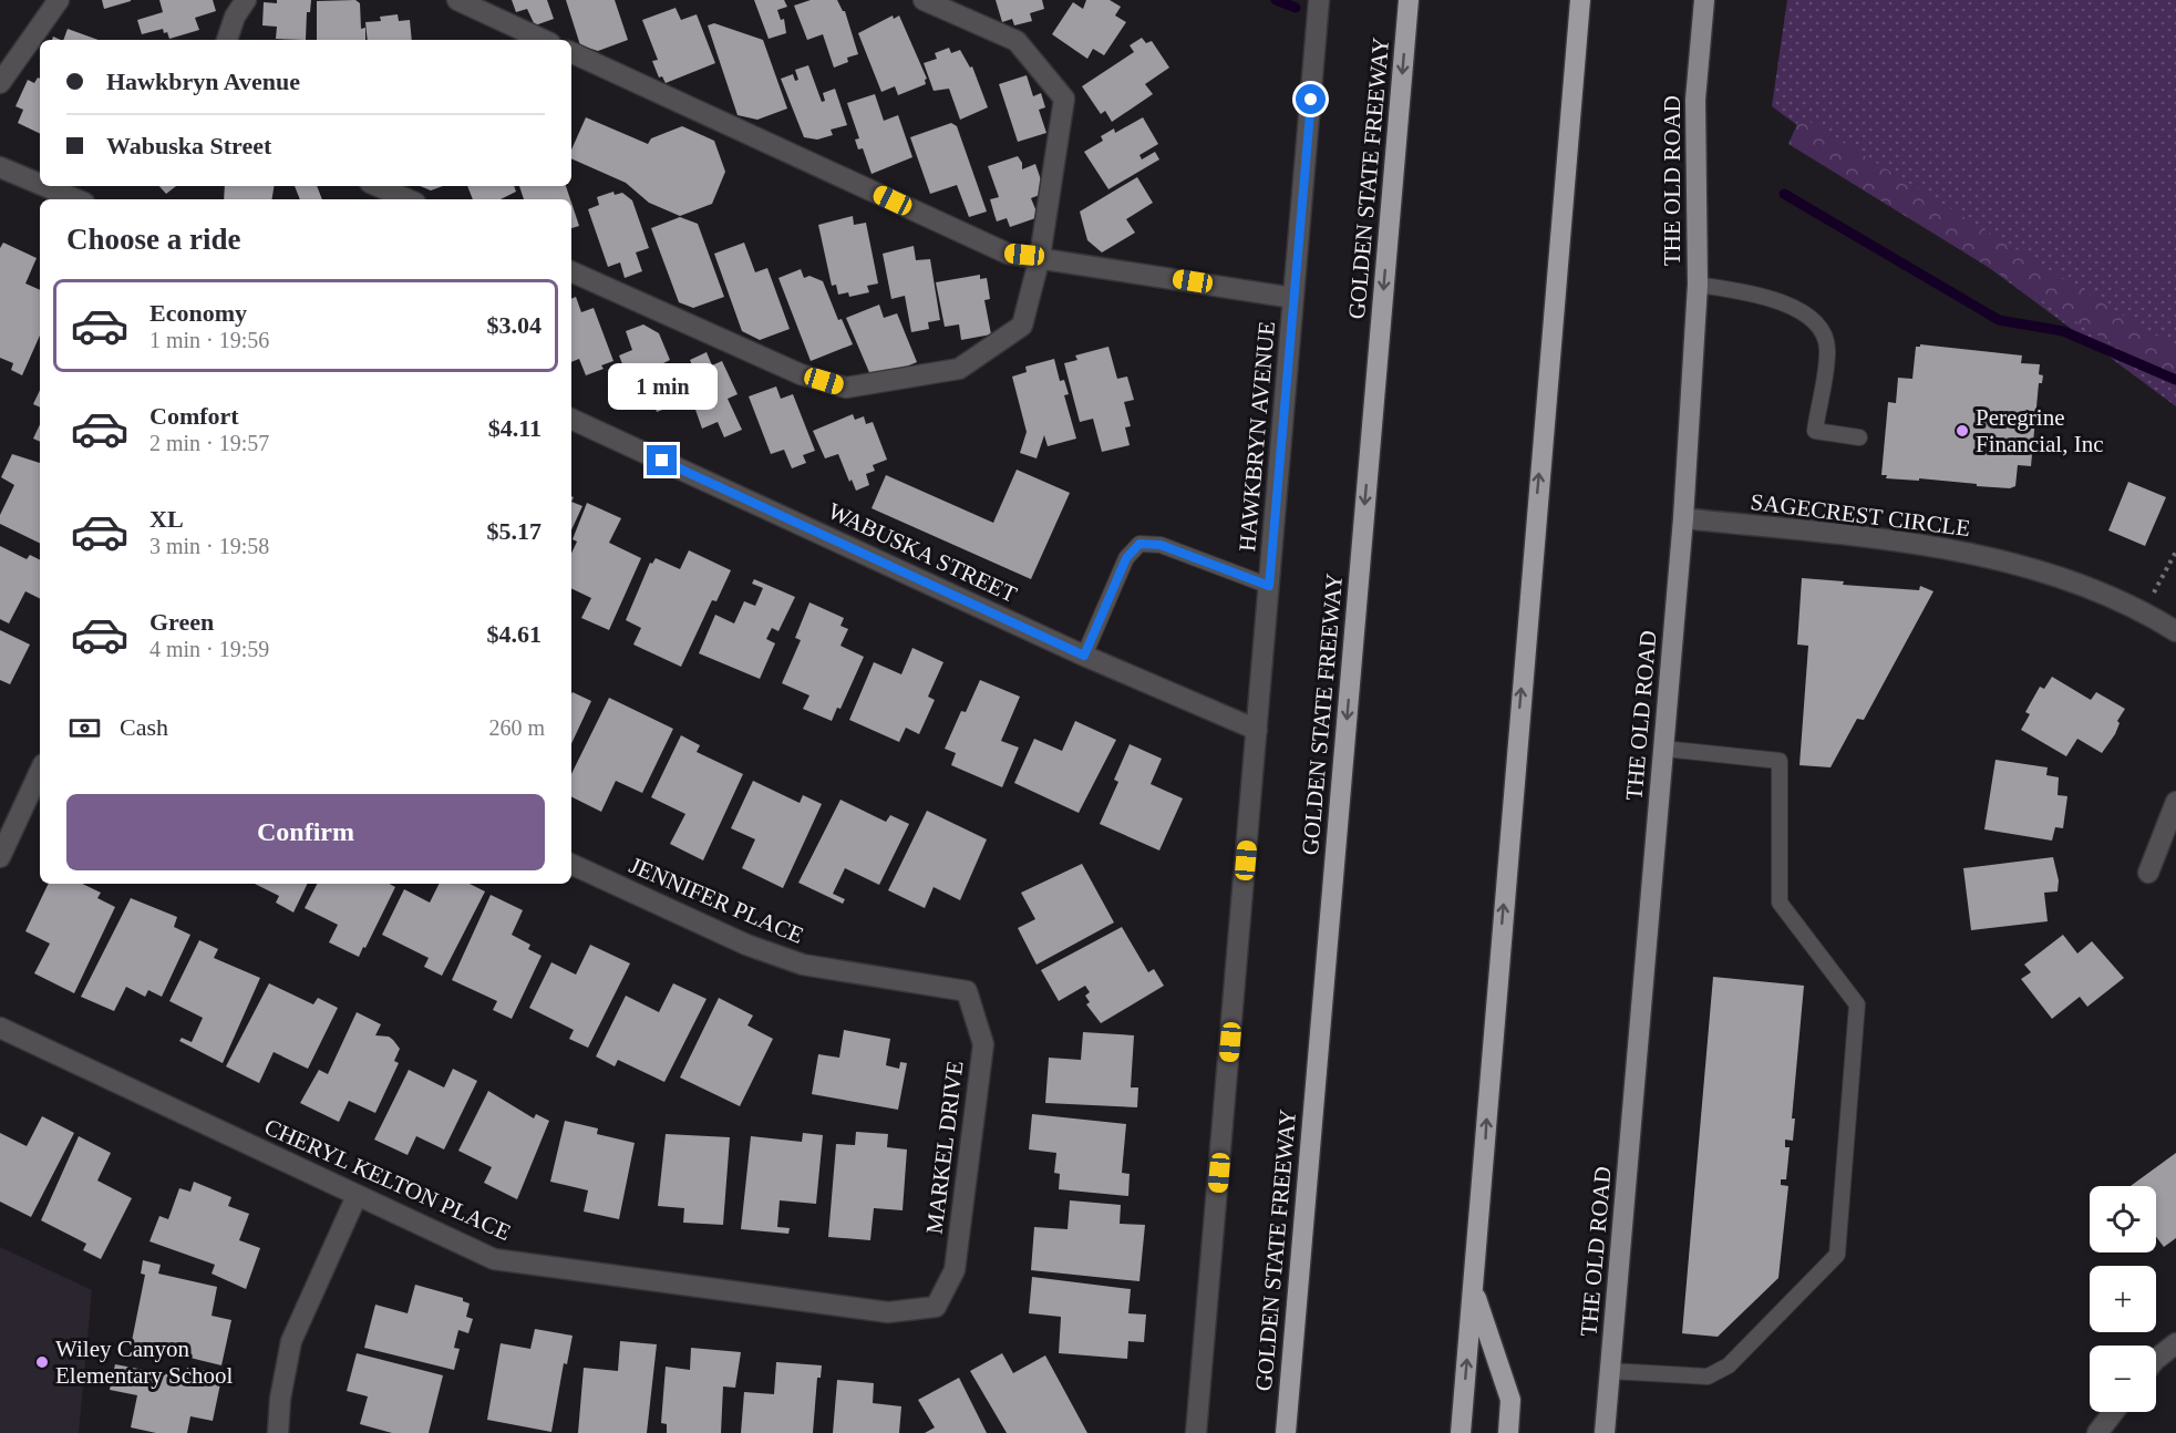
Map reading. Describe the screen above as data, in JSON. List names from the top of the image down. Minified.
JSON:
{"streets":{"highway":["GOLDEN STATE FREEWAY"],"main road":["THE OLD ROAD"],"street":["HAWKBRYN AVENUE","SAGECREST CIRCLE","WABUSKA STREET","JENNIFER PLACE","MARKEL DRIVE","CHERYL KELTON PLACE"]},"crossings":[["THE OLD ROAD","SAGECREST CIRCLE"],["HAWKBRYN AVENUE","WABUSKA STREET"],["JENNIFER PLACE","MARKEL DRIVE"],["MARKEL DRIVE","CHERYL KELTON PLACE"]],"places":["Peregrine Financial, Inc","Wiley Canyon Elementary School"],"page":{"banner":["Hawkbryn Avenue","Wabuska Street"],"heading":"Choose a ride","list":[{"name":"Economy","note":"1 min · 19:56","value":"$3.04"},{"name":"Comfort","note":"2 min · 19:57","value":"$4.11"},{"name":"XL","note":"3 min · 19:58","value":"$5.17"},{"name":"Green","note":"4 min · 19:59","value":"$4.61"}],"bubble":"1 min","pay":["Cash","260 m"],"buttons":"Confirm","map_buttons":["+","−"]}}
